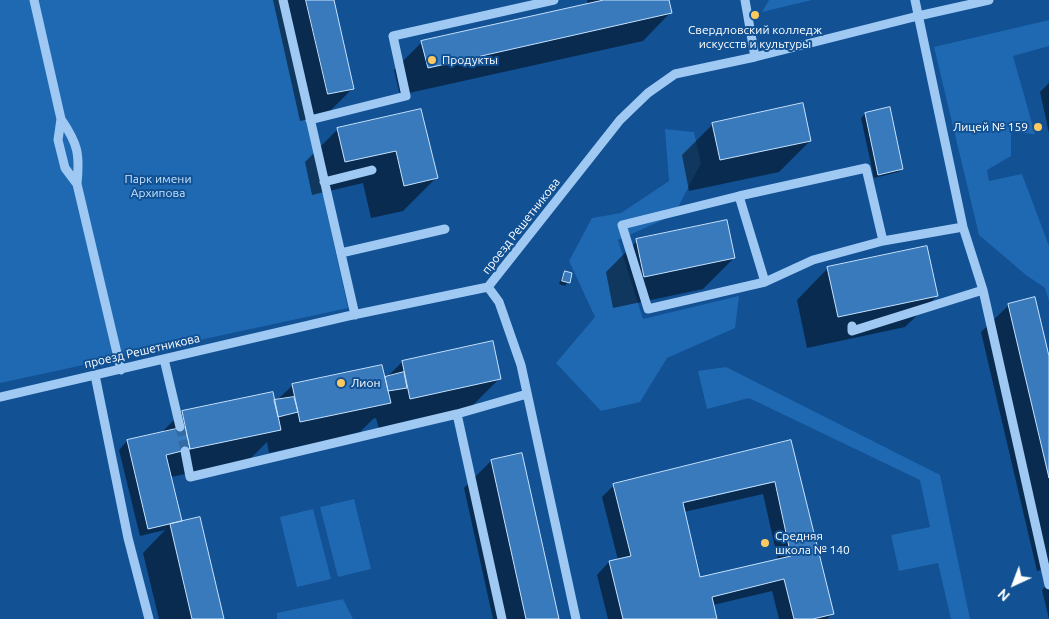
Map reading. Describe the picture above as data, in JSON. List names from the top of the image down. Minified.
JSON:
{"streets":{"street":["проезд Решетникова"]},"parks":["Парк имени Архипова"],"places":["Свердловский колледж искусств и культуры","Продукты","Лицей № 159","Лион","Средняя школа № 140"],"north":"bottom left"}
